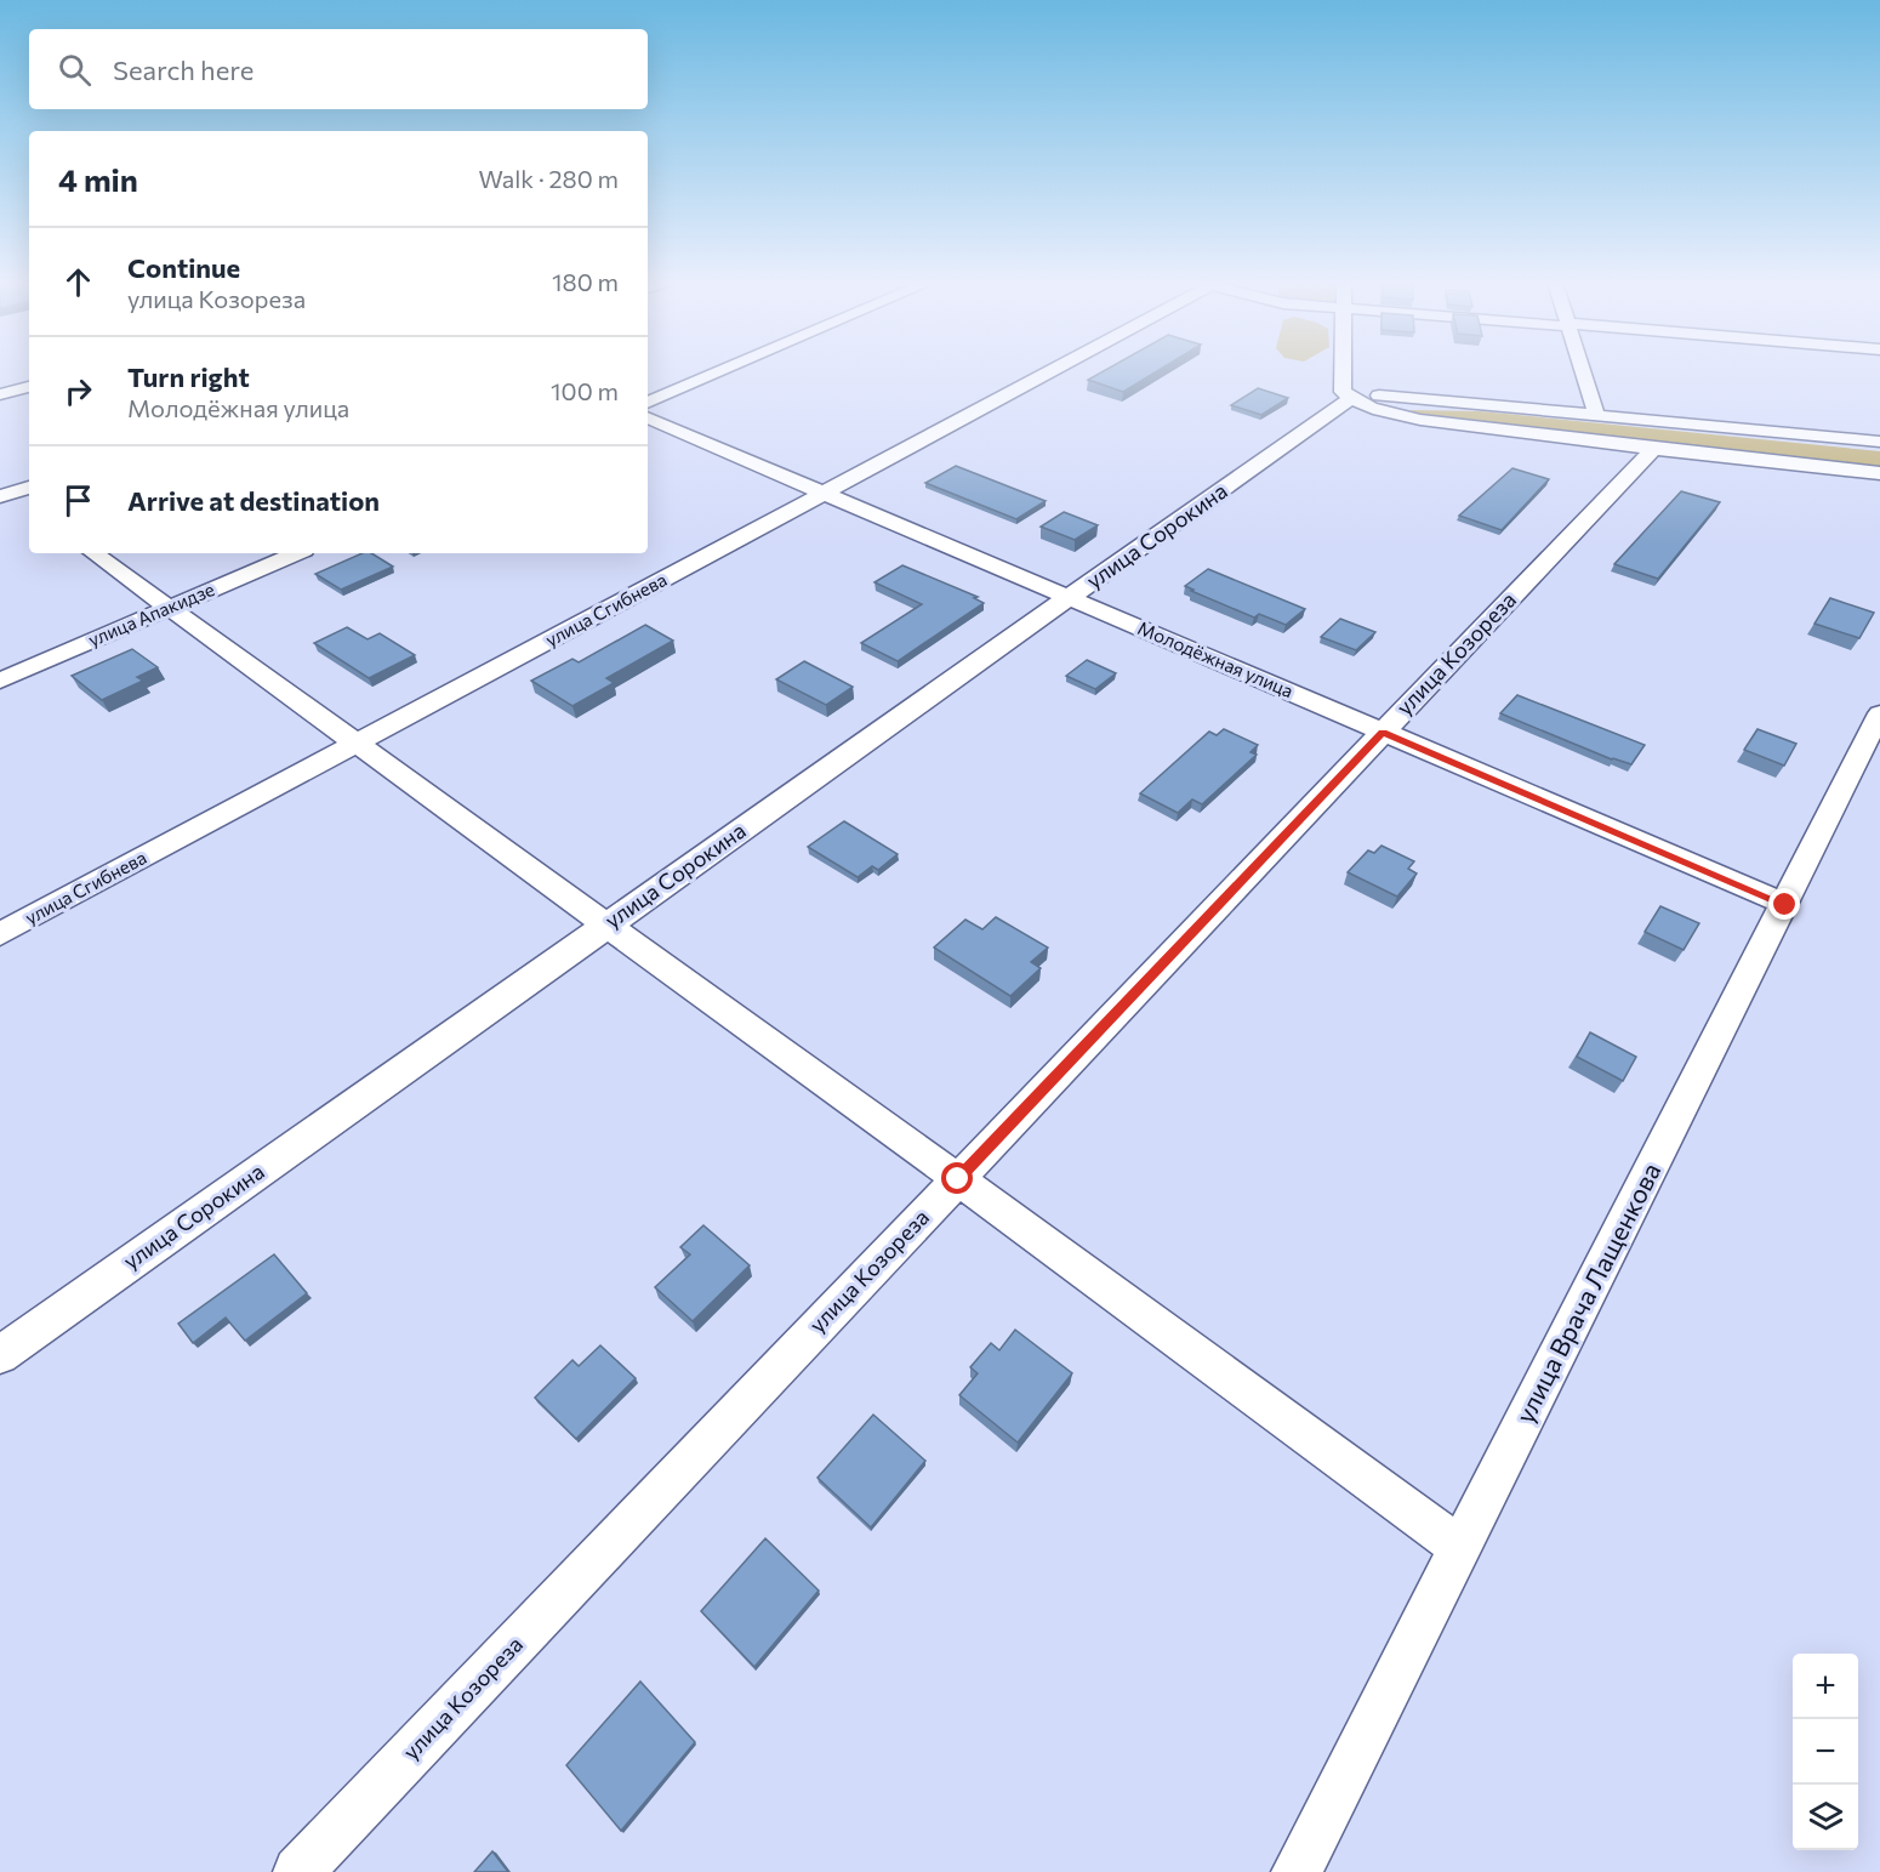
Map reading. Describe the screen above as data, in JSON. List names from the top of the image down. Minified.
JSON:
{"streets":{"street":["улица Сорокина","улица Сгибнева","улица Апакидзе","улица Козореза","Молодёжная улица","улица Врача Лащенкова"]},"crossings":[["улица Сорокина","Молодёжная улица"],["улица Сгибнева","Молодёжная улица"],["улица Козореза","Молодёжная улица"],["Молодёжная улица","улица Врача Лащенкова"]],"page":{"search":"Search here","heading":["4 min","Walk · 280 m"],"list":[["Continue","улица Козореза","180 m"],["Turn right","Молодёжная улица","100 m"],"Arrive at destination"],"map_buttons":["+","−"]}}
